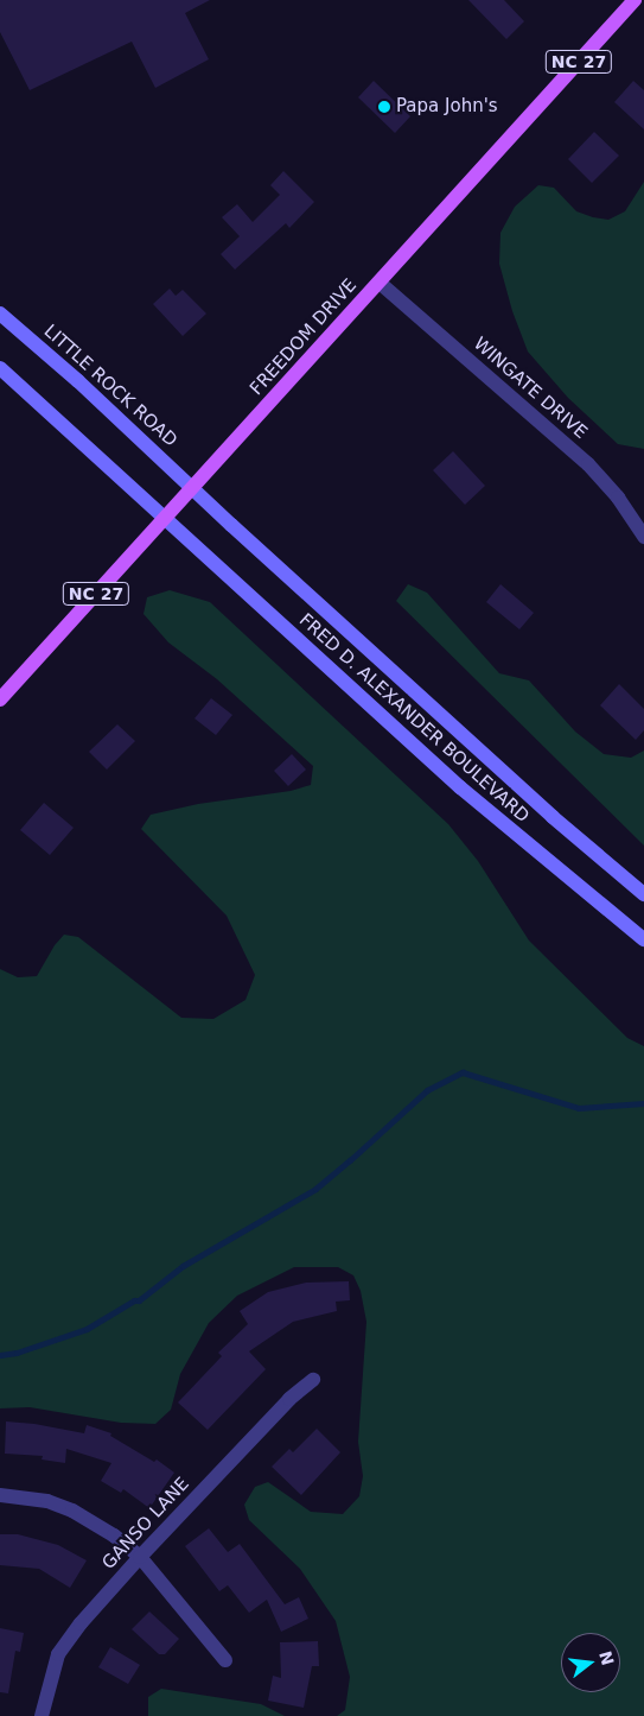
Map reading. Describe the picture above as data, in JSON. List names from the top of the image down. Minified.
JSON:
{"streets":{"main road":["NC 27","FREEDOM DRIVE","LITTLE ROCK ROAD","FRED D. ALEXANDER BOULEVARD"],"street":["WINGATE DRIVE","GANSO LANE"]},"crossings":[["FREEDOM DRIVE","LITTLE ROCK ROAD"],["FREEDOM DRIVE","WINGATE DRIVE"],["FREEDOM DRIVE","FRED D. ALEXANDER BOULEVARD"],["LITTLE ROCK ROAD","FRED D. ALEXANDER BOULEVARD"]],"places":["Papa John's"],"north":"right"}
